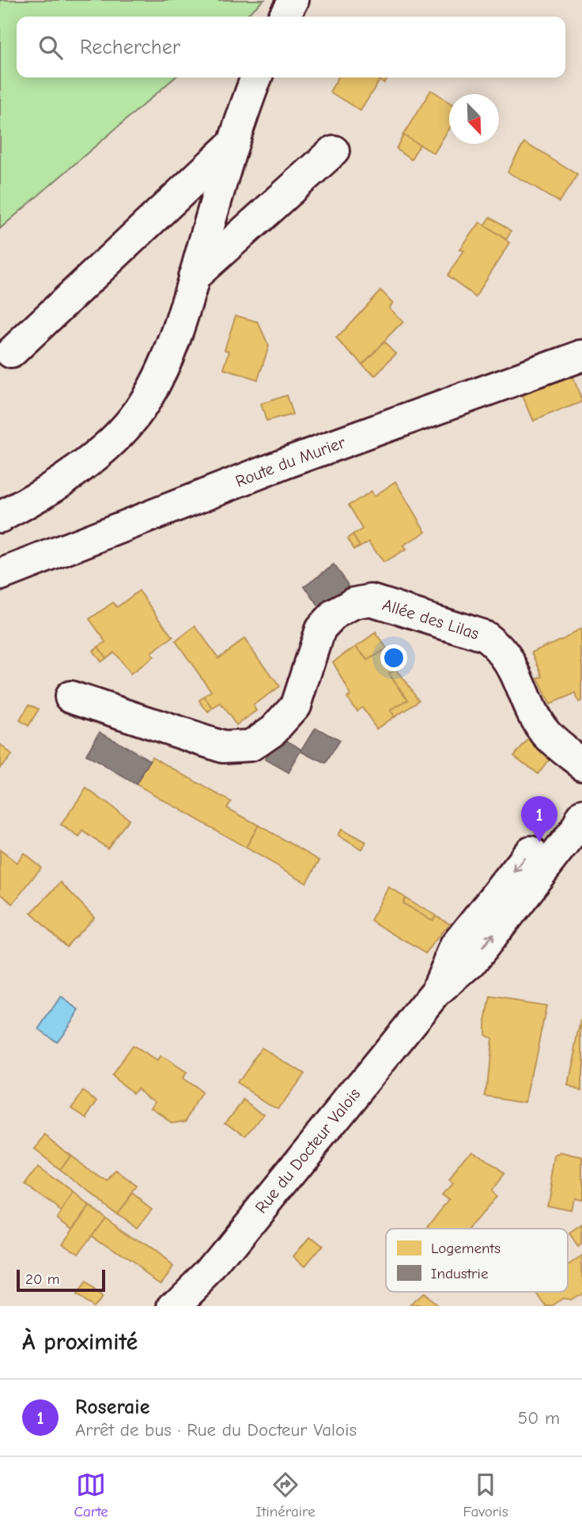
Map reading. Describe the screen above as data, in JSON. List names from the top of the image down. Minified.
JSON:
{"streets":{"street":["Route du Murier","Allée des Lilas","Rue du Docteur Valois"]},"legend":["Logements","Industrie"],"scale_bar":"20 m","north":"bottom right","page":{"search":"Rechercher","pins":"1","scale":"20 m","heading":"À proximité","list":[{"mark":"1","name":"Roseraie","note":"Arrêt de bus · Rue du Docteur Valois","value":"50 m"}],"nav":["Carte","Itinéraire","Favoris"]}}
